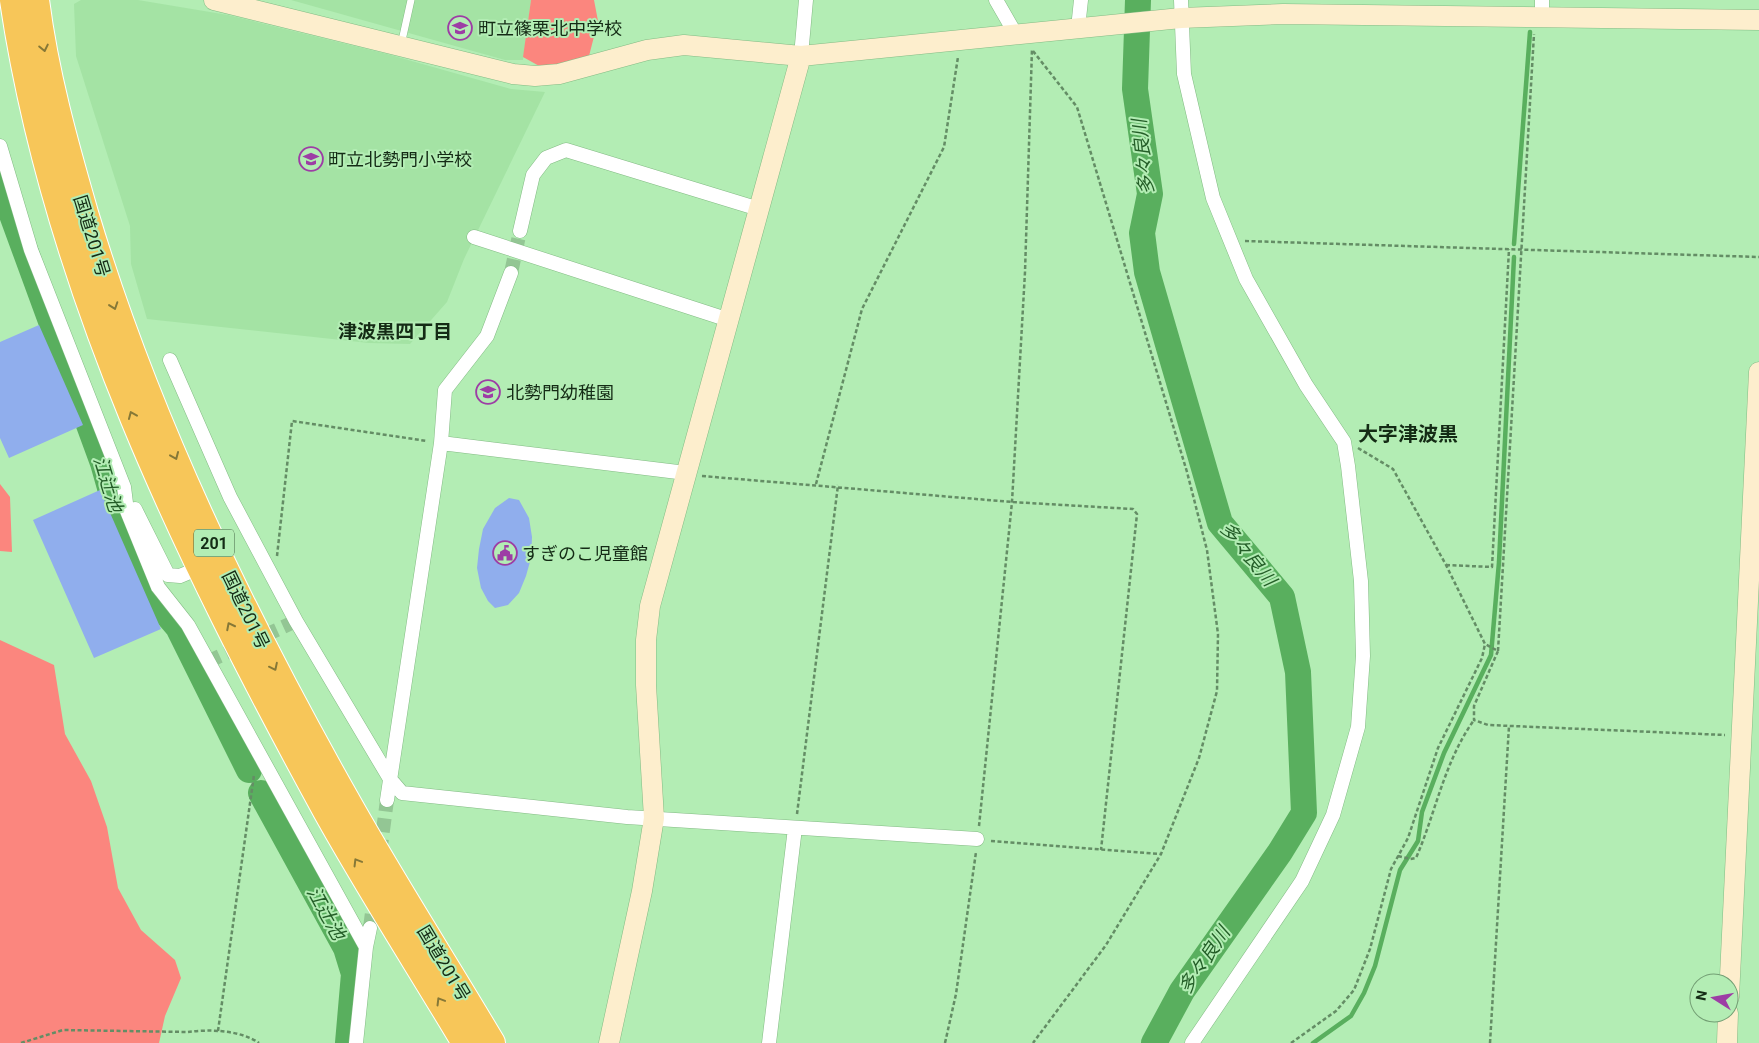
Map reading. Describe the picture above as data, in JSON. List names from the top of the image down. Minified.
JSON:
{"streets":{"highway":["国道201号","201"]},"districts":["津波黒四丁目","大字津波黒"],"water":["多々良川","江辻池"],"places":{"school or university":["町立篠栗北中学校","町立北勢門小学校","北勢門幼稚園"],"public building":["すぎのこ児童館"]},"north":"left"}
